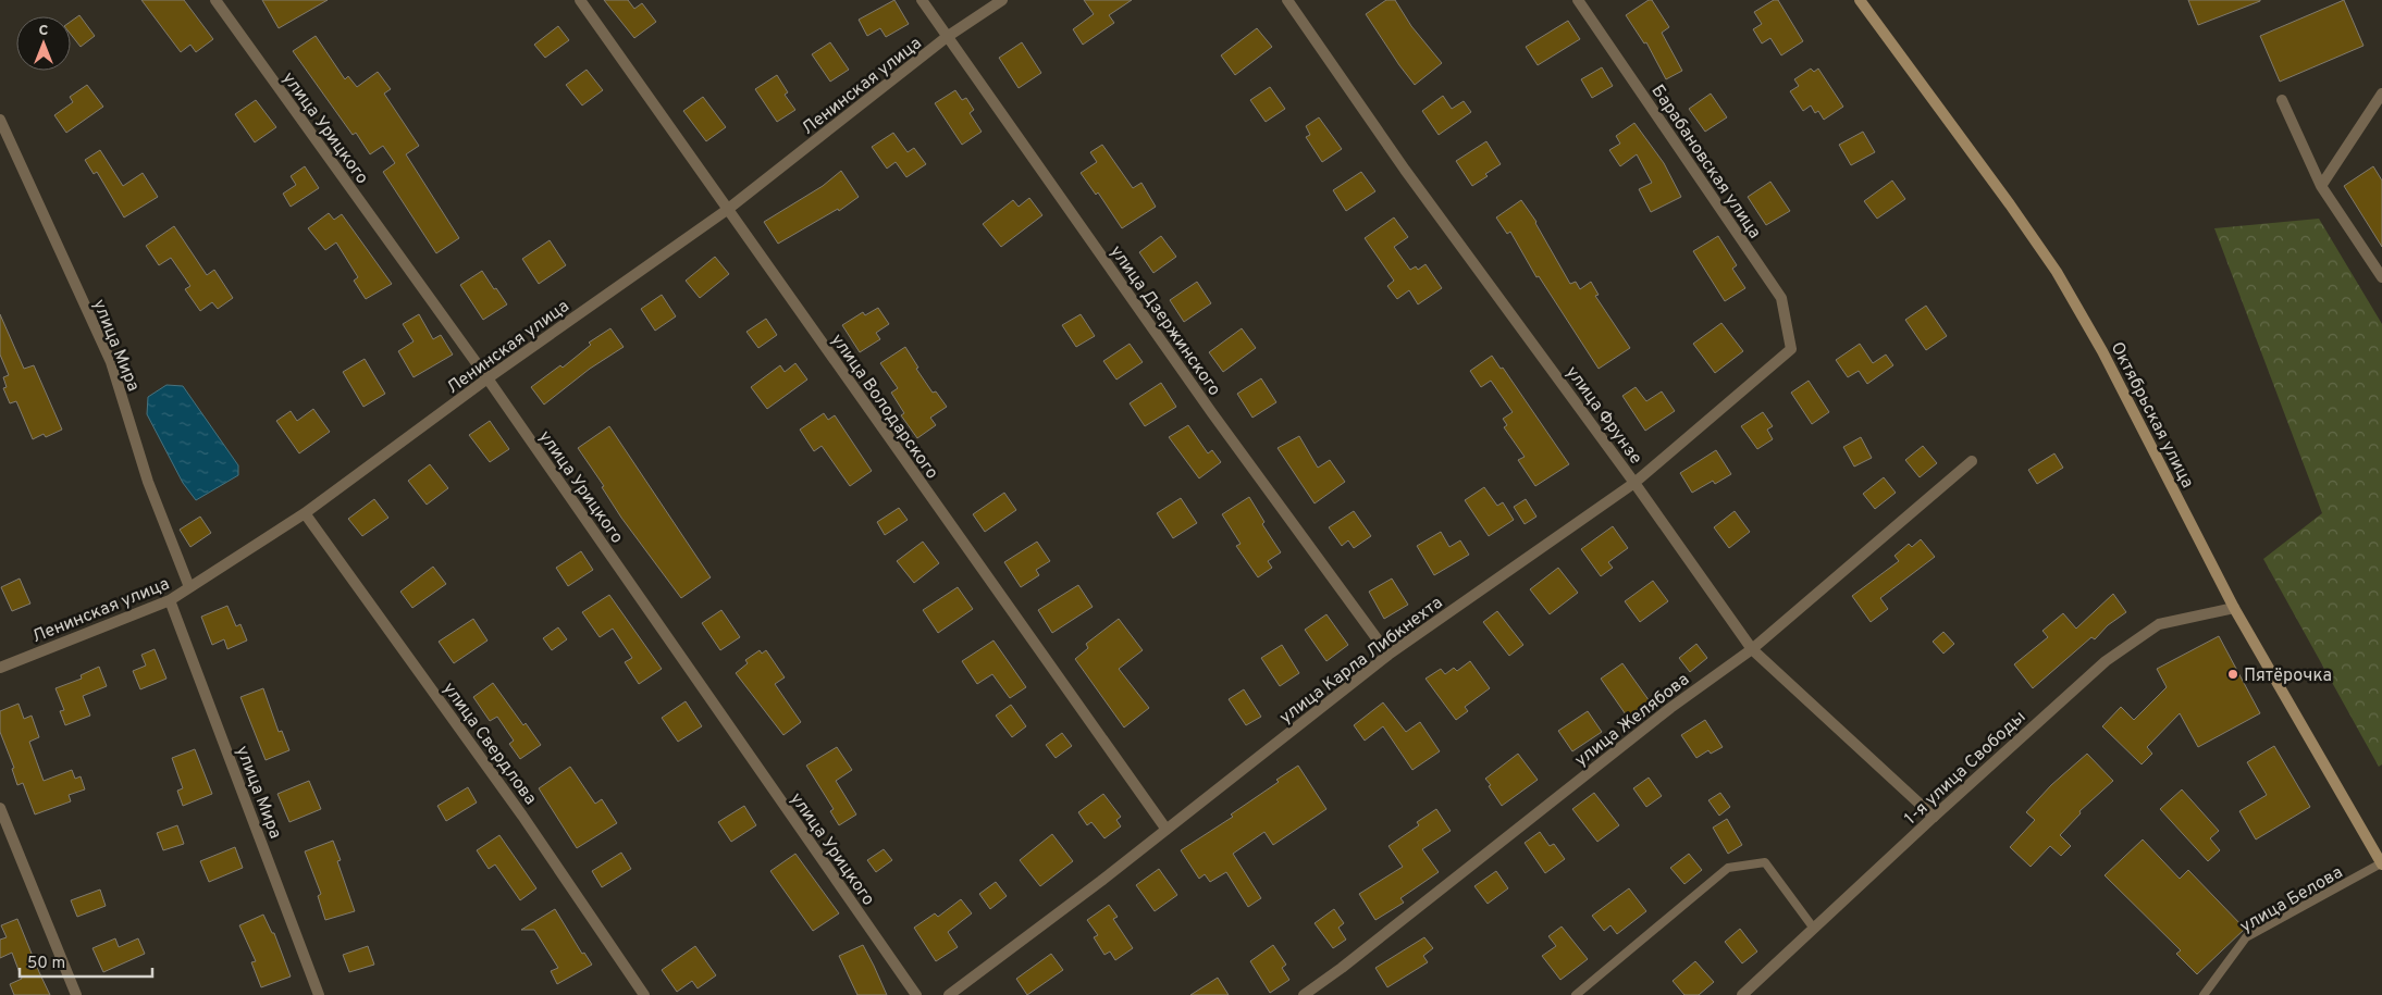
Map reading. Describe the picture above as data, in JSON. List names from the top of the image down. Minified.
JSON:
{"streets":{"main road":["Октябрьская улица"],"street":["Ленинская улица","улица Урицкого","Барабановская улица","улица Дзержинского","улица Мира","улица Володарского","улица Фрунзе","улица Карла Либкнехта","улица Желябова","улица Свердлова","1-я улица Свободы"],"lane":["улица Белова"]},"crossings":[["Ленинская улица","улица Урицкого"],["Ленинская улица","улица Дзержинского"],["Ленинская улица","улица Мира"],["Ленинская улица","улица Володарского"],["Ленинская улица","улица Свердлова"],["Барабановская улица","улица Карла Либкнехта"],["улица Дзержинского","улица Карла Либкнехта"],["улица Володарского","улица Карла Либкнехта"],["улица Фрунзе","улица Карла Либкнехта"],["улица Фрунзе","улица Желябова"],["улица Фрунзе","1-я улица Свободы"],["Октябрьская улица","1-я улица Свободы"],["Октябрьская улица","улица Белова"]],"places":["Пятёрочка"],"scale_bar":"50 m","north":"top"}
